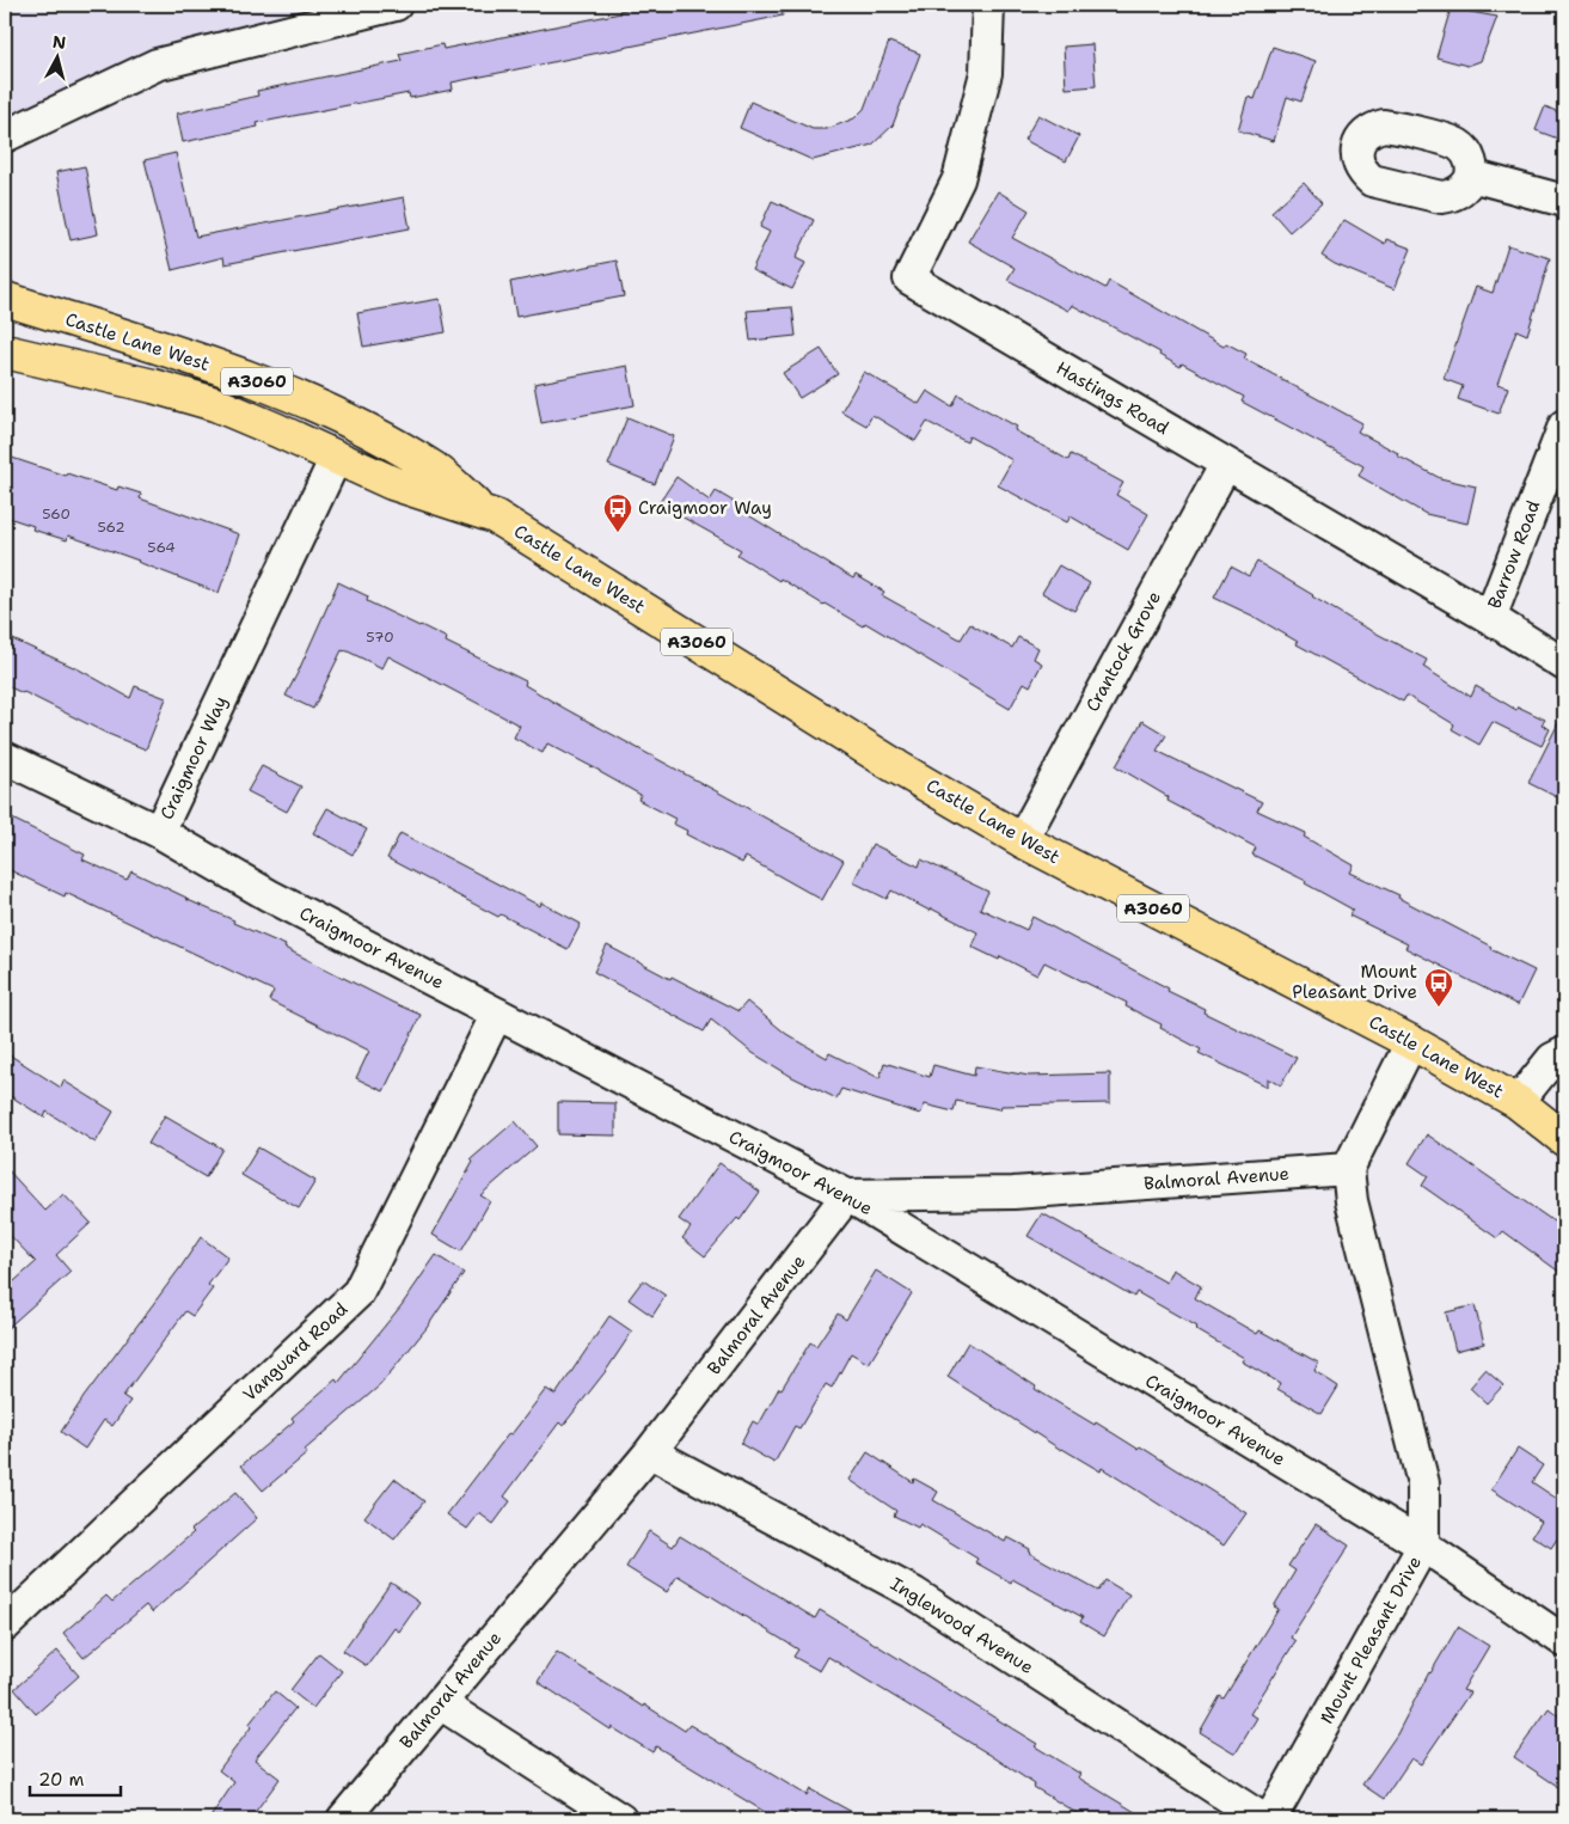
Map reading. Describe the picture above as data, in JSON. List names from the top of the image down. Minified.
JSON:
{"streets":{"main road":["Castle Lane West","A3060"],"street":["Hastings Road","Barrow Road","Crantock Grove","Craigmoor Way","Craigmoor Avenue","Balmoral Avenue","Vanguard Road","Inglewood Avenue","Mount Pleasant Drive"]},"crossings":[["Castle Lane West","Crantock Grove"],["Castle Lane West","Craigmoor Way"],["Hastings Road","Barrow Road"],["Hastings Road","Crantock Grove"],["Craigmoor Way","Craigmoor Avenue"],["Craigmoor Avenue","Balmoral Avenue"],["Craigmoor Avenue","Vanguard Road"],["Craigmoor Avenue","Mount Pleasant Drive"],["Balmoral Avenue","Inglewood Avenue"],["Balmoral Avenue","Mount Pleasant Drive"]],"places":{"bus stop":["Craigmoor Way","Mount Pleasant Drive"]},"house_numbers":["560","562","564","570"],"scale_bar":"20 m","north":"top"}
